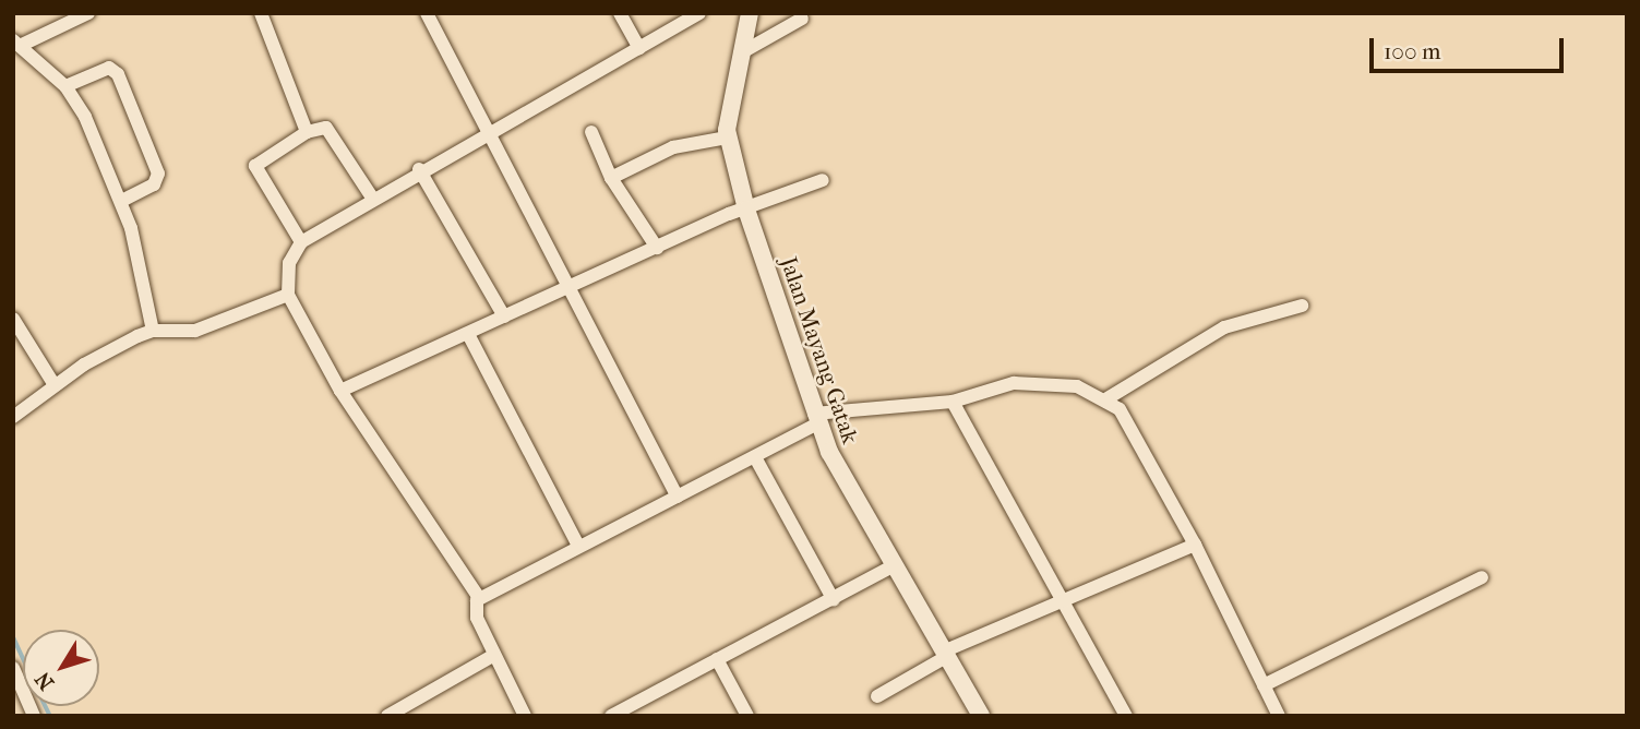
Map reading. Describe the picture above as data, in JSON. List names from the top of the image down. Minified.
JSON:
{"streets":{"street":["Jalan Mayang Gatak"]},"scale_bar":"100 m","north":"bottom left"}
